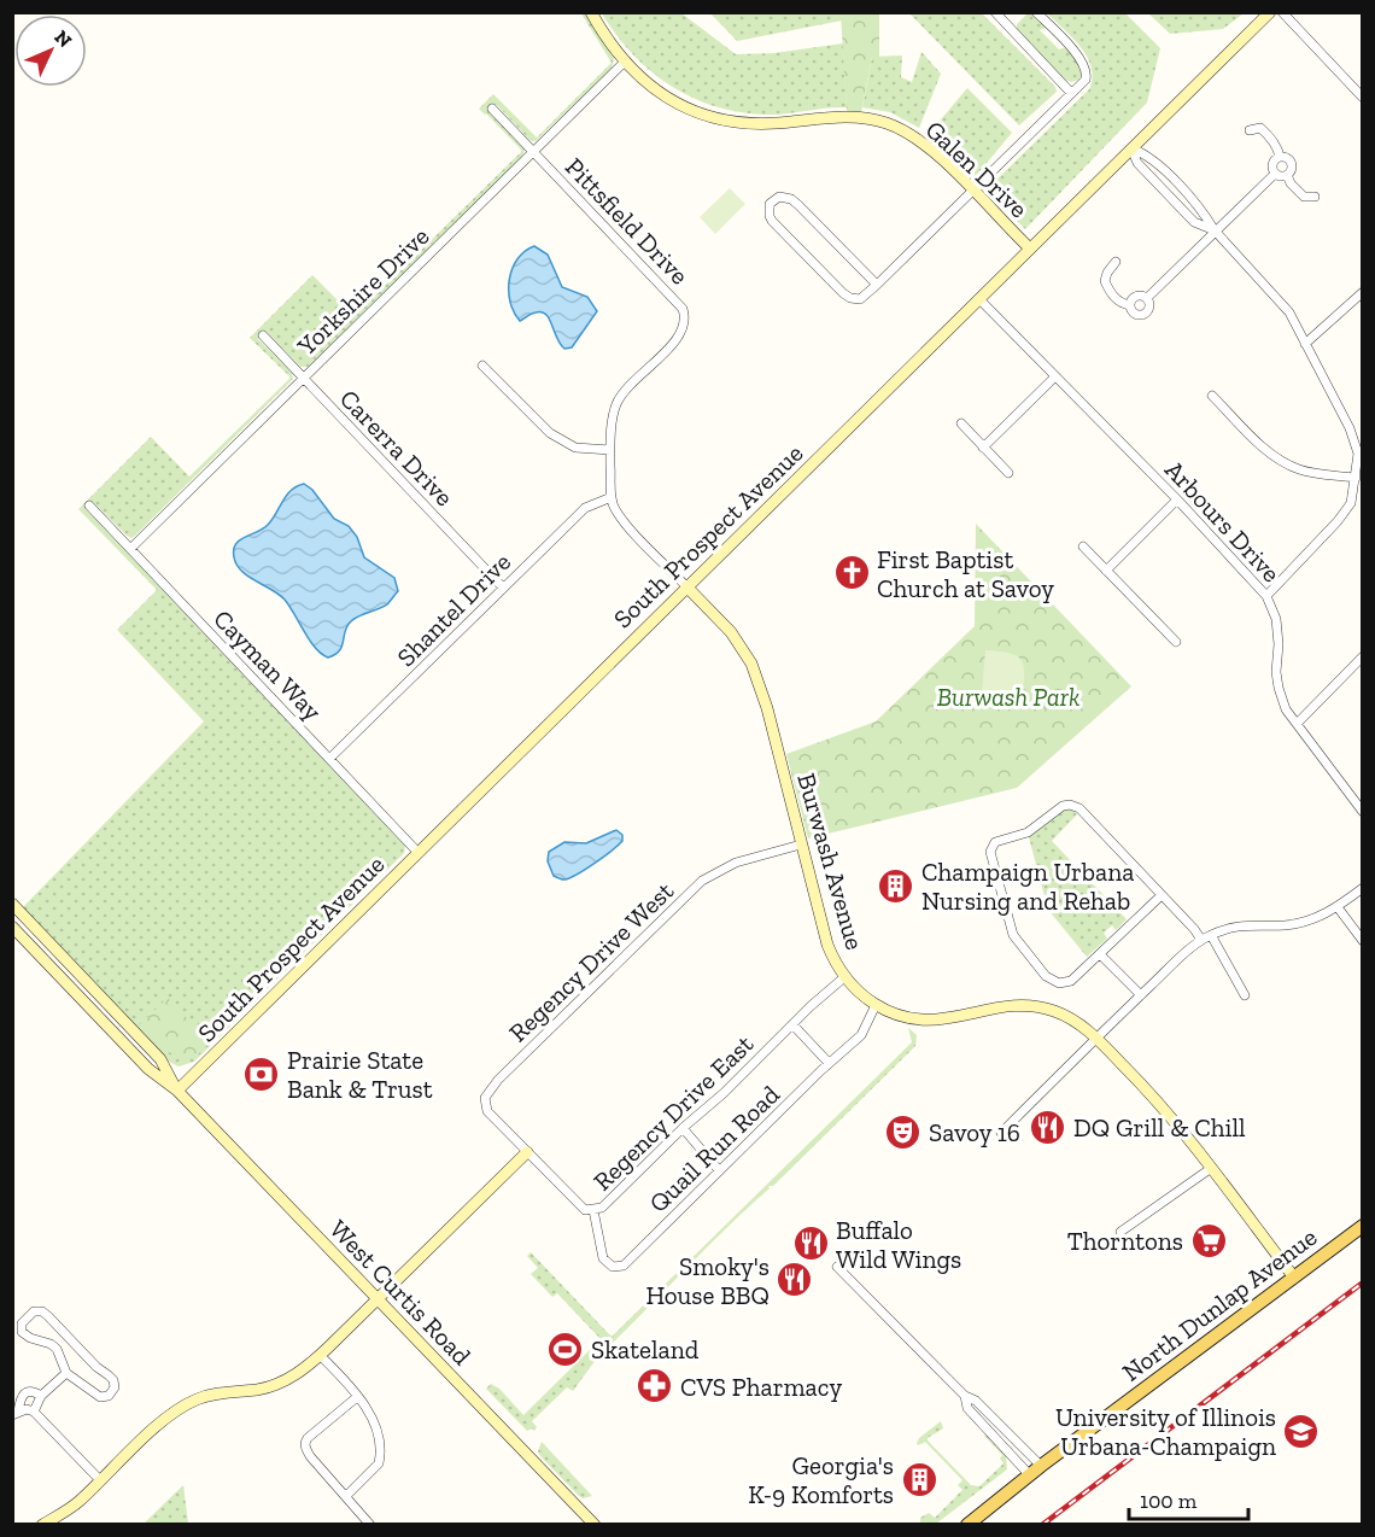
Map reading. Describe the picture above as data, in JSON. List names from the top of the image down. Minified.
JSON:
{"streets":{"main road":["Galen Drive","South Prospect Avenue","Burwash Avenue","West Curtis Road","North Dunlap Avenue"],"street":["Pittsfield Drive","Yorkshire Drive","Carerra Drive","Arbours Drive","Shantel Drive","Cayman Way","Regency Drive West","Regency Drive East","Quail Run Road"]},"crossings":[["Galen Drive","Yorkshire Drive"],["Galen Drive","South Prospect Avenue"],["Pittsfield Drive","Yorkshire Drive"],["Pittsfield Drive","South Prospect Avenue"],["Pittsfield Drive","Shantel Drive"],["Pittsfield Drive","Burwash Avenue"],["Yorkshire Drive","Carerra Drive"],["Yorkshire Drive","Cayman Way"],["Carerra Drive","Shantel Drive"],["Arbours Drive","South Prospect Avenue"],["South Prospect Avenue","Cayman Way"],["South Prospect Avenue","Burwash Avenue"],["South Prospect Avenue","West Curtis Road"],["Shantel Drive","Cayman Way"],["Burwash Avenue","Regency Drive West"],["Burwash Avenue","Regency Drive East"],["Burwash Avenue","Quail Run Road"],["Burwash Avenue","North Dunlap Avenue"],["Regency Drive West","Regency Drive East"],["Regency Drive East","Quail Run Road"]],"parks":["Burwash Park"],"places":{"church":["First Baptist Church at Savoy"],"building":["Champaign Urbana Nursing and Rehab","Georgia's K-9 Komforts"],"bank":["Prairie State Bank & Trust"],"restaurant":["DQ Grill & Chill","Buffalo Wild Wings","Smoky's House BBQ"],"theatre":["Savoy 16"],"supermarket":["Thorntons"],"sports":["Skateland"],"pharmacy":["CVS Pharmacy"],"school or university":["University of Illinois Urbana-Champaign"]},"scale_bar":"100 m","north":"top right"}
